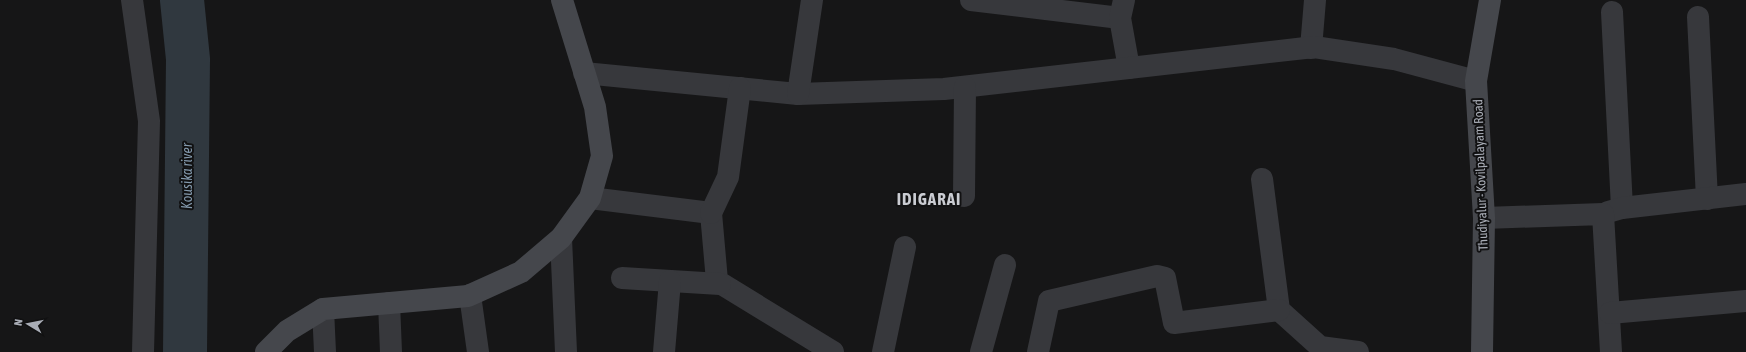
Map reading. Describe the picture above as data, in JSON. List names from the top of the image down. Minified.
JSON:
{"streets":{"street":["Thudiyalur - Kovilpalayam Road"]},"districts":["IDIGARAI"],"water":["Kousika river"],"north":"left"}
